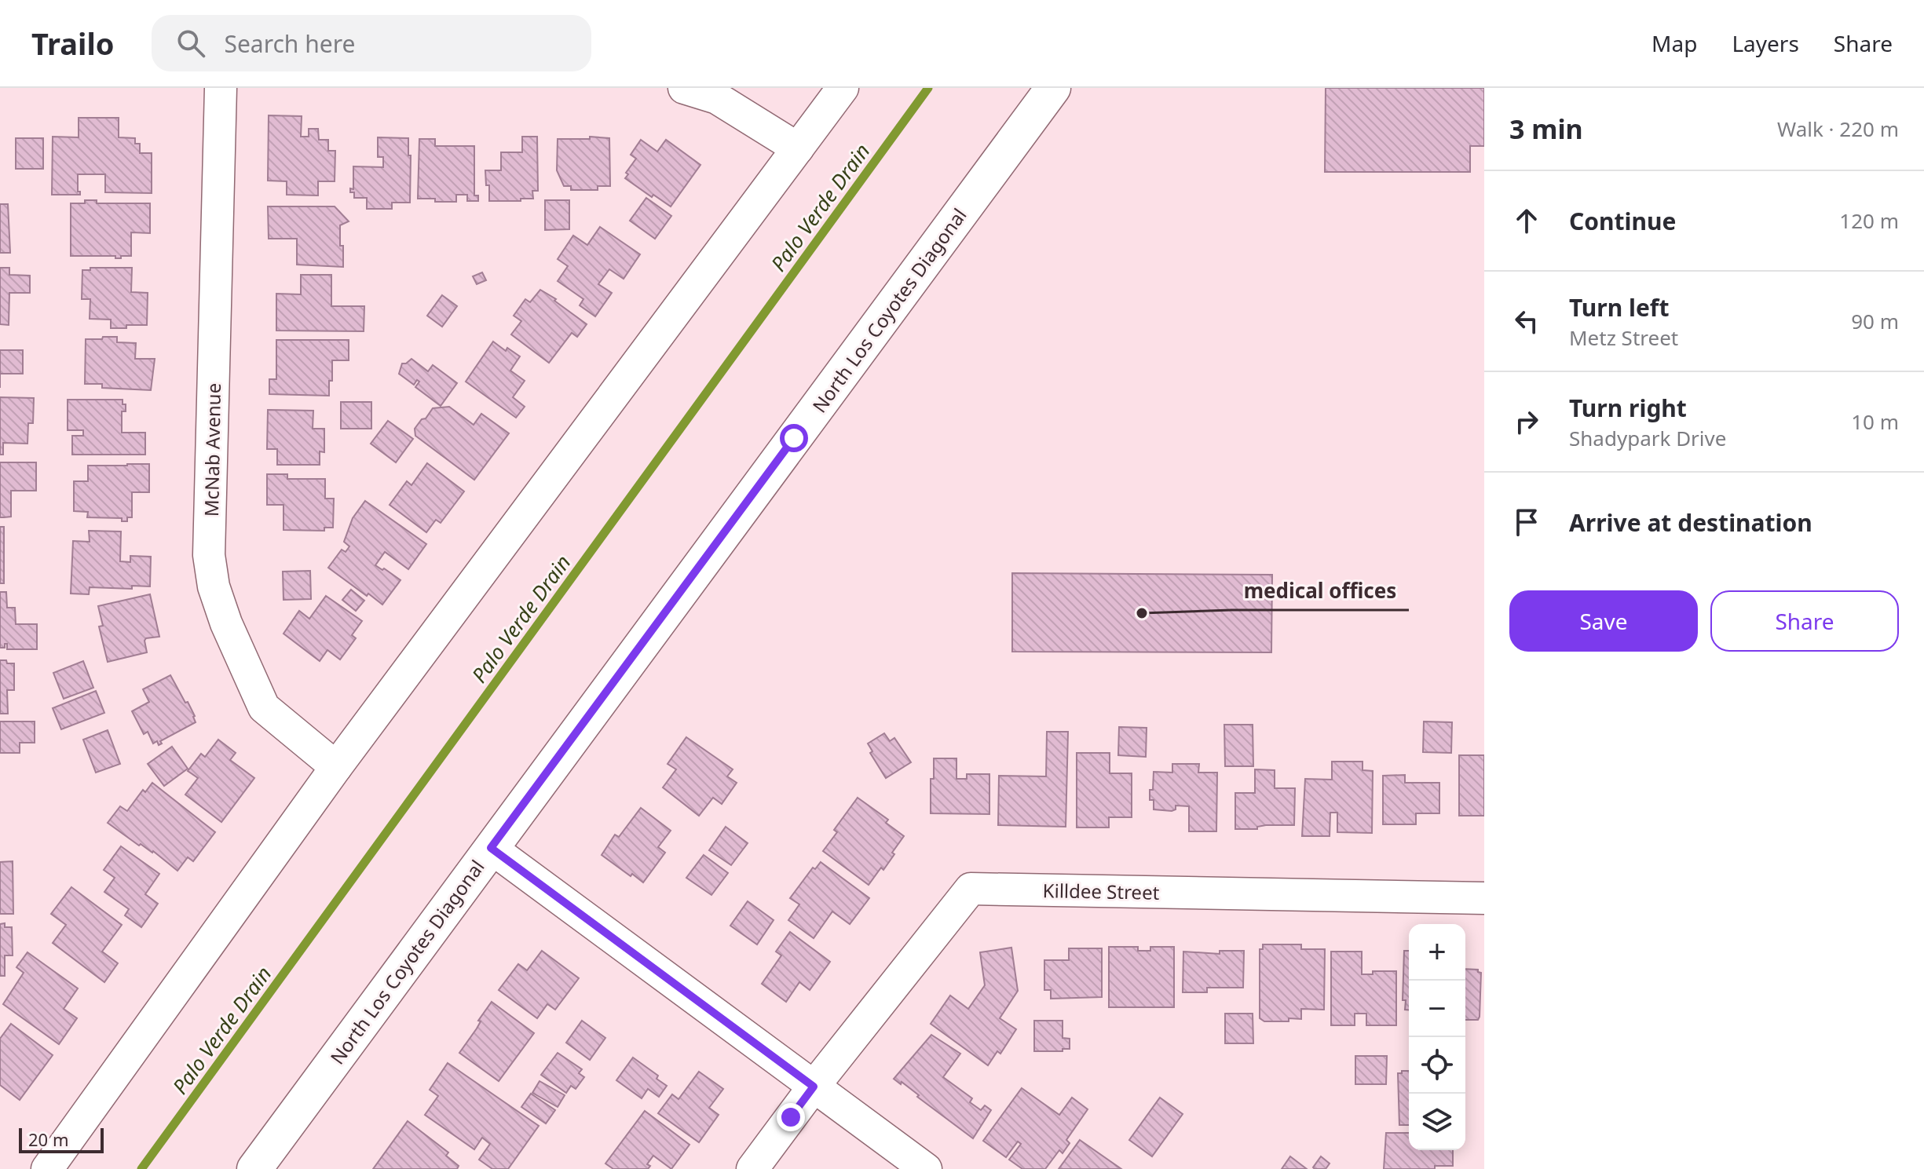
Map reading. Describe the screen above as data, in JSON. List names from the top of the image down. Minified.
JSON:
{"streets":{"main road":["North Los Coyotes Diagonal"],"street":["McNab Avenue","Killdee Street"]},"water":["Palo Verde Drain"],"places":["medical offices"],"scale_bar":"20 m","page":{"header":"Trailo","search":"Search here","nav":["Map","Layers","Share"],"heading":["3 min","Walk · 220 m"],"list":[["Continue","120 m"],["Turn left","Metz Street","90 m"],["Turn right","Shadypark Drive","10 m"],"Arrive at destination"],"buttons":["Save","Share"],"map_buttons":["+","−"],"scale":"20 m"}}
